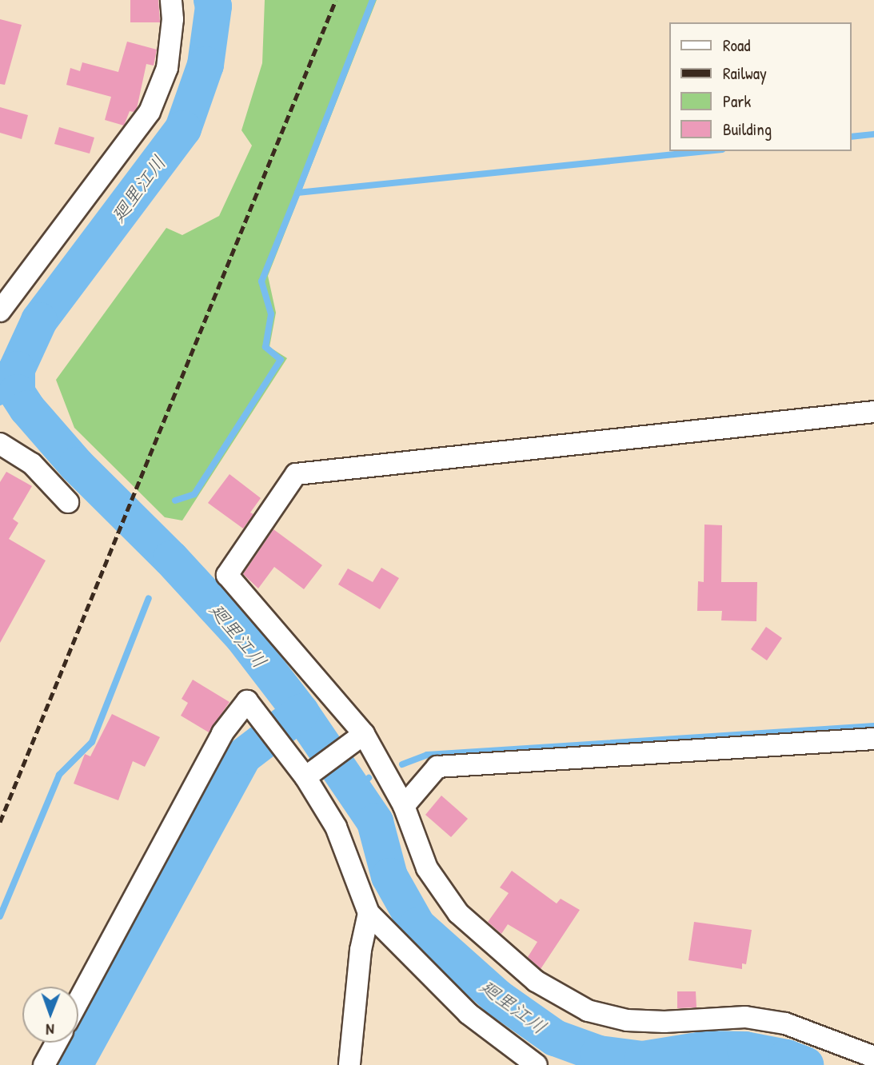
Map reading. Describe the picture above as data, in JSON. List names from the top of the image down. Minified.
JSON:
{"water":["廻里江川"],"legend":["Road","Railway","Park","Building"],"north":"bottom"}
